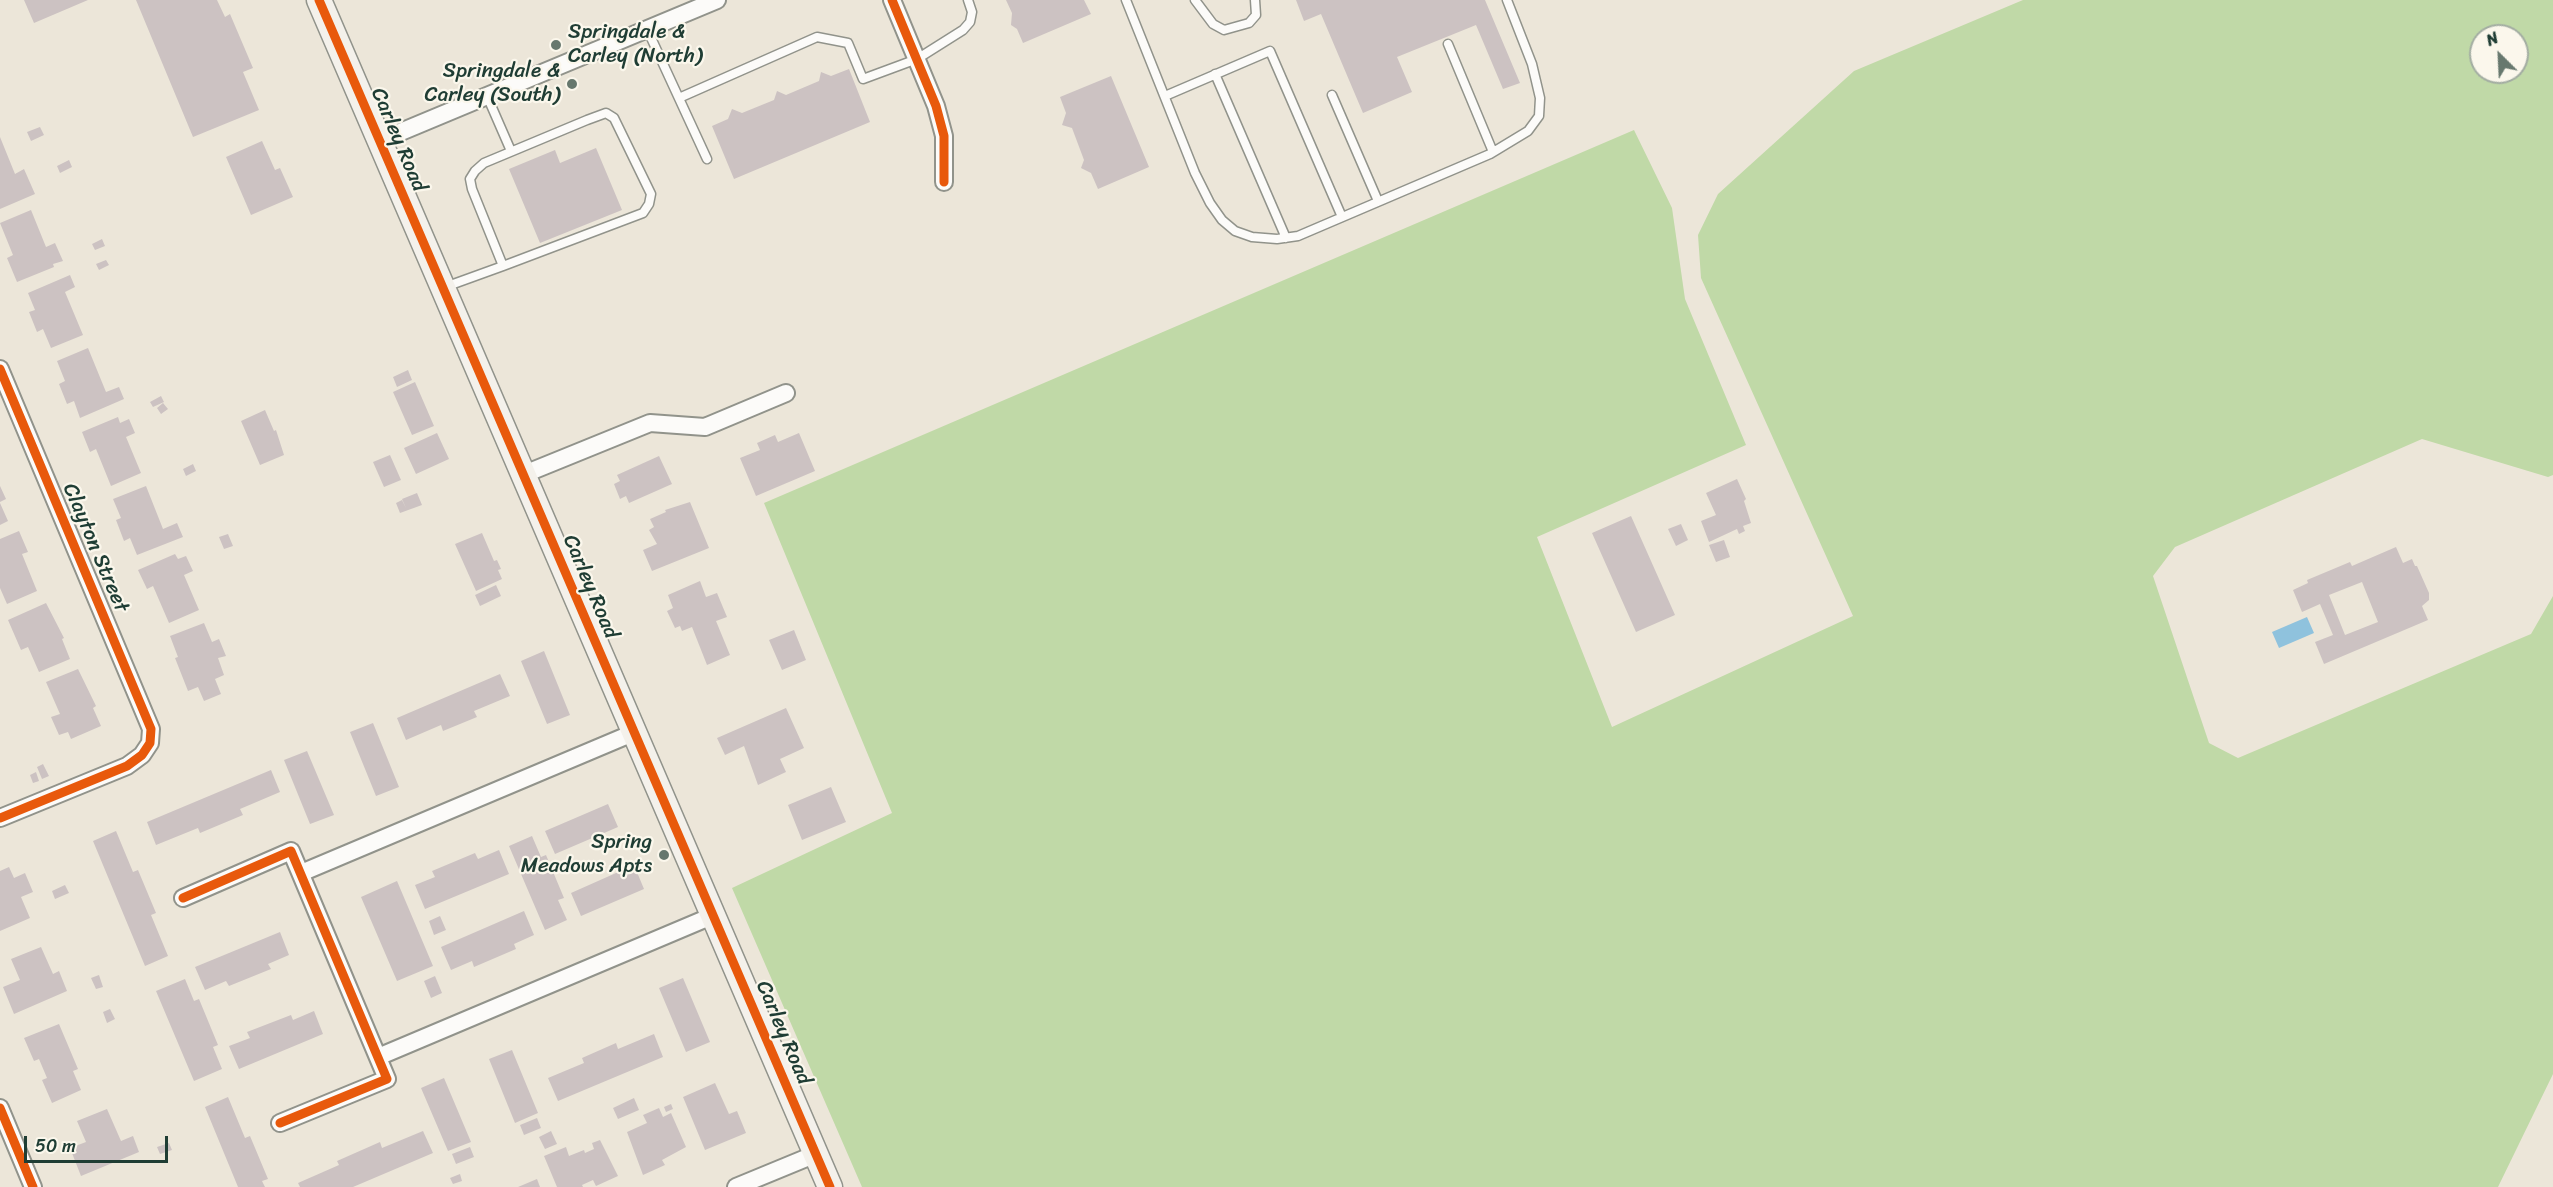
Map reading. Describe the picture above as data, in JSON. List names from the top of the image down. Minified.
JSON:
{"streets":{"street":["Carley Road","Clayton Street"]},"places":["Springdale & Carley (North)","Springdale & Carley (South)","Spring Meadows Apts"],"scale_bar":"50 m","north":"top left"}
